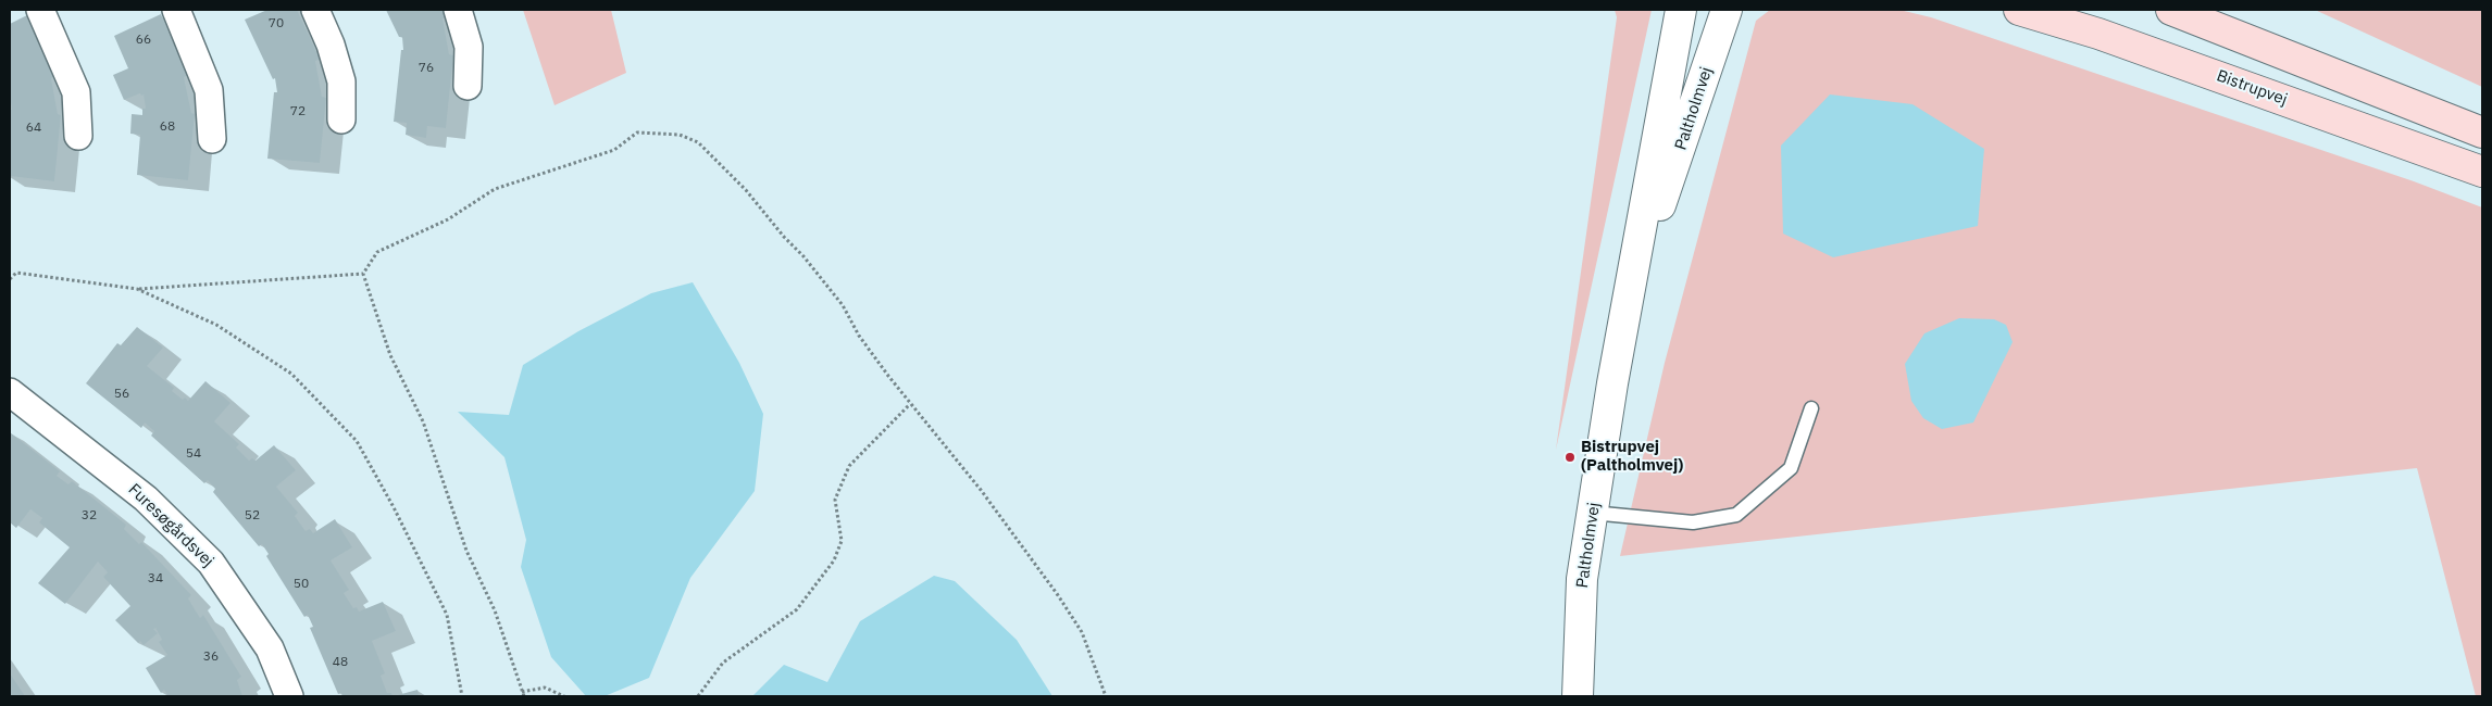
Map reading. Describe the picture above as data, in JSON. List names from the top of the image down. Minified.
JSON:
{"streets":{"main road":["Bistrupvej"],"street":["Paltholmvej","Furesøgårdsvej"]},"places":["Bistrupvej (Paltholmvej)"],"house_numbers":["70","66","76","72","68","64","56","54","32","52","34","50","36","48"]}
